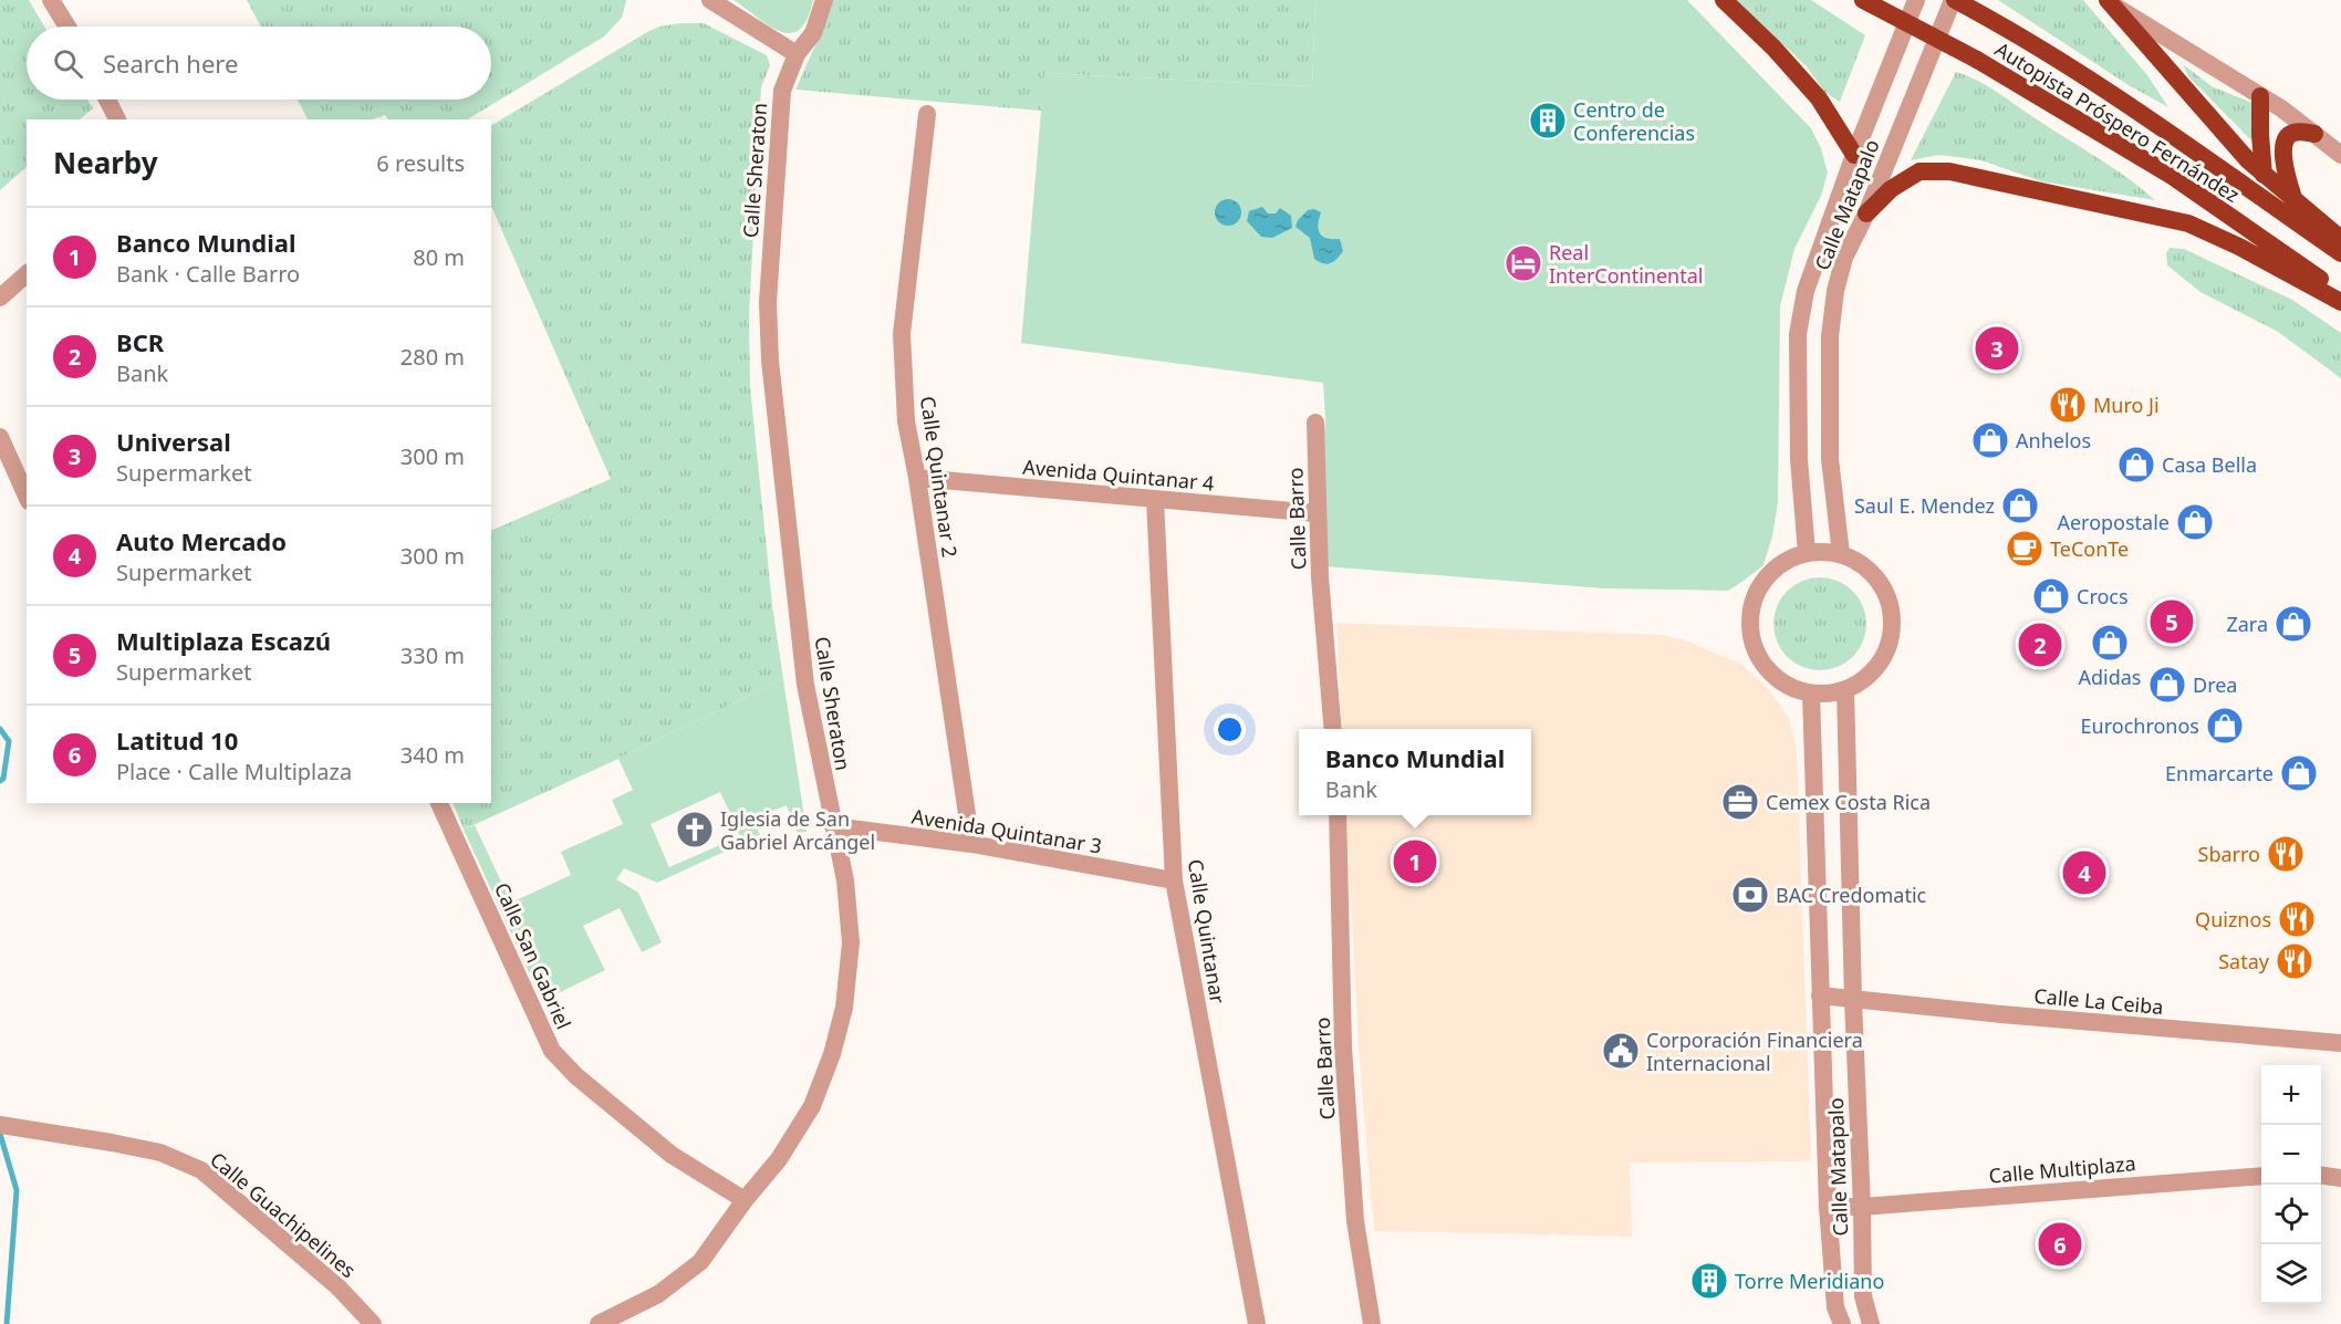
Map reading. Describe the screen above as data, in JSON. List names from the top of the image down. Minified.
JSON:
{"streets":{"highway":["Autopista Próspero Fernández"],"street":["Calle Sheraton","Calle Matapalo","Avenida Quintanar 4","Calle Quintanar 2","Calle Barro","Avenida Quintanar 3","Calle Quintanar","Calle San Gabriel","Calle La Ceiba","Calle Multiplaza","Calle Guachipelines"]},"crossings":[["Autopista Próspero Fernández","Calle Matapalo"],["Calle Sheraton","Avenida Quintanar 3"],["Calle Sheraton","Calle San Gabriel"],["Calle Matapalo","Calle La Ceiba"],["Calle Matapalo","Calle Multiplaza"],["Avenida Quintanar 4","Calle Quintanar 2"],["Avenida Quintanar 4","Calle Barro"],["Avenida Quintanar 4","Calle Quintanar"],["Calle Quintanar 2","Avenida Quintanar 3"],["Avenida Quintanar 3","Calle Quintanar"]],"places":{"building":["Centro de Conferencias","Torre Meridiano"],"hotel":["Real InterContinental"],"restaurant":["Muro Ji","Sbarro","Quiznos","Satay"],"shop":["Anhelos","Casa Bella","Saul E. Mendez","Aeropostale","Crocs","Zara","Adidas","Drea","Eurochronos","Enmarcarte"],"cafe":["TeConTe"],"office":["Cemex Costa Rica"],"church":["Iglesia de San Gabriel Arcángel"],"bank":["BAC Credomatic"],"public building":["Corporación Financiera Internacional"]},"page":{"search":"Search here","heading":["Nearby","6 results"],"list":[{"mark":"1","name":"Banco Mundial","note":"Bank · Calle Barro","value":"80 m"},{"mark":"2","name":"BCR","note":"Bank","value":"280 m"},{"mark":"3","name":"Universal","note":"Supermarket","value":"300 m"},{"mark":"4","name":"Auto Mercado","note":"Supermarket","value":"300 m"},{"mark":"5","name":"Multiplaza Escazú","note":"Supermarket","value":"330 m"},{"mark":"6","name":"Latitud 10","note":"Place · Calle Multiplaza","value":"340 m"}],"pins":["3","5","2","1","4","6"],"popup":["Banco Mundial","Bank"],"map_buttons":["+","−"]}}
